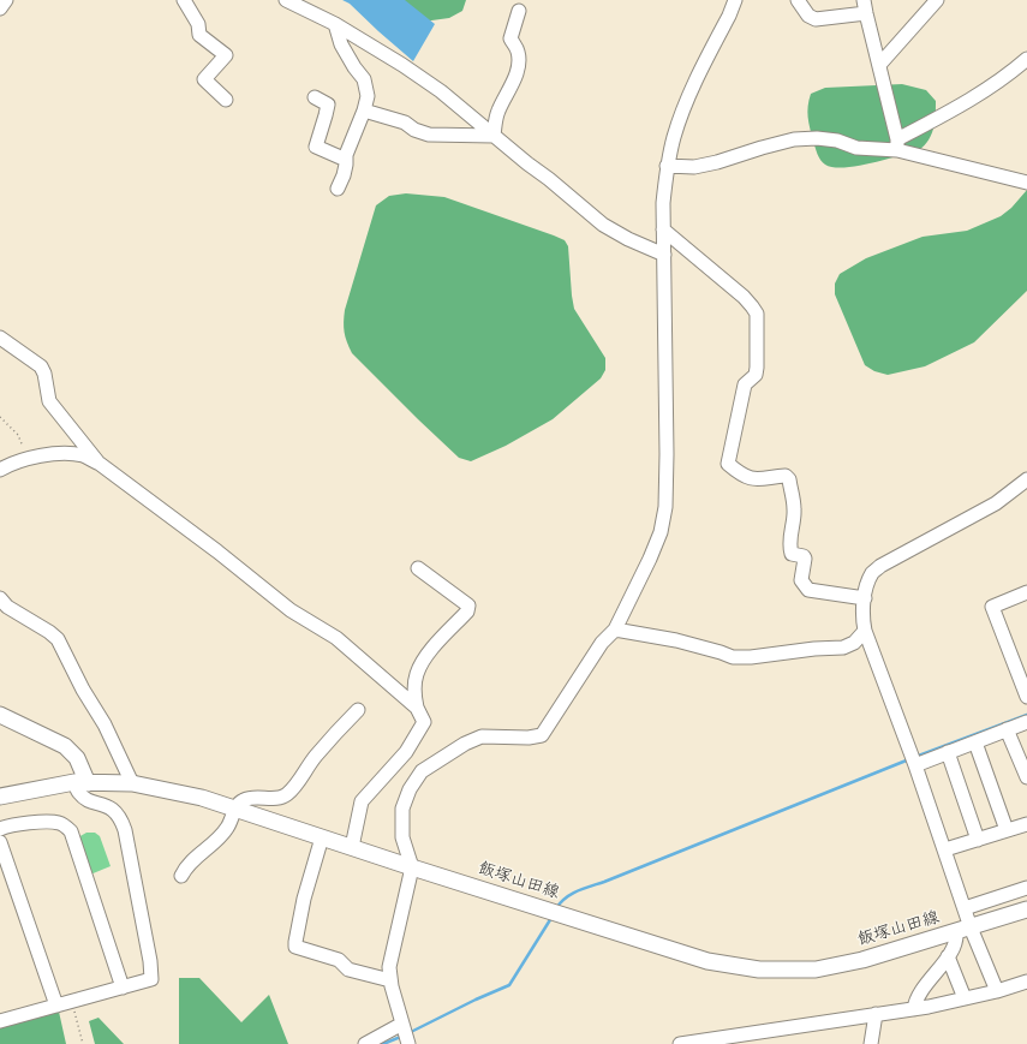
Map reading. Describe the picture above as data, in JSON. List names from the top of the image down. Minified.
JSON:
{"streets":{"main road":["飯塚山田線"]}}
